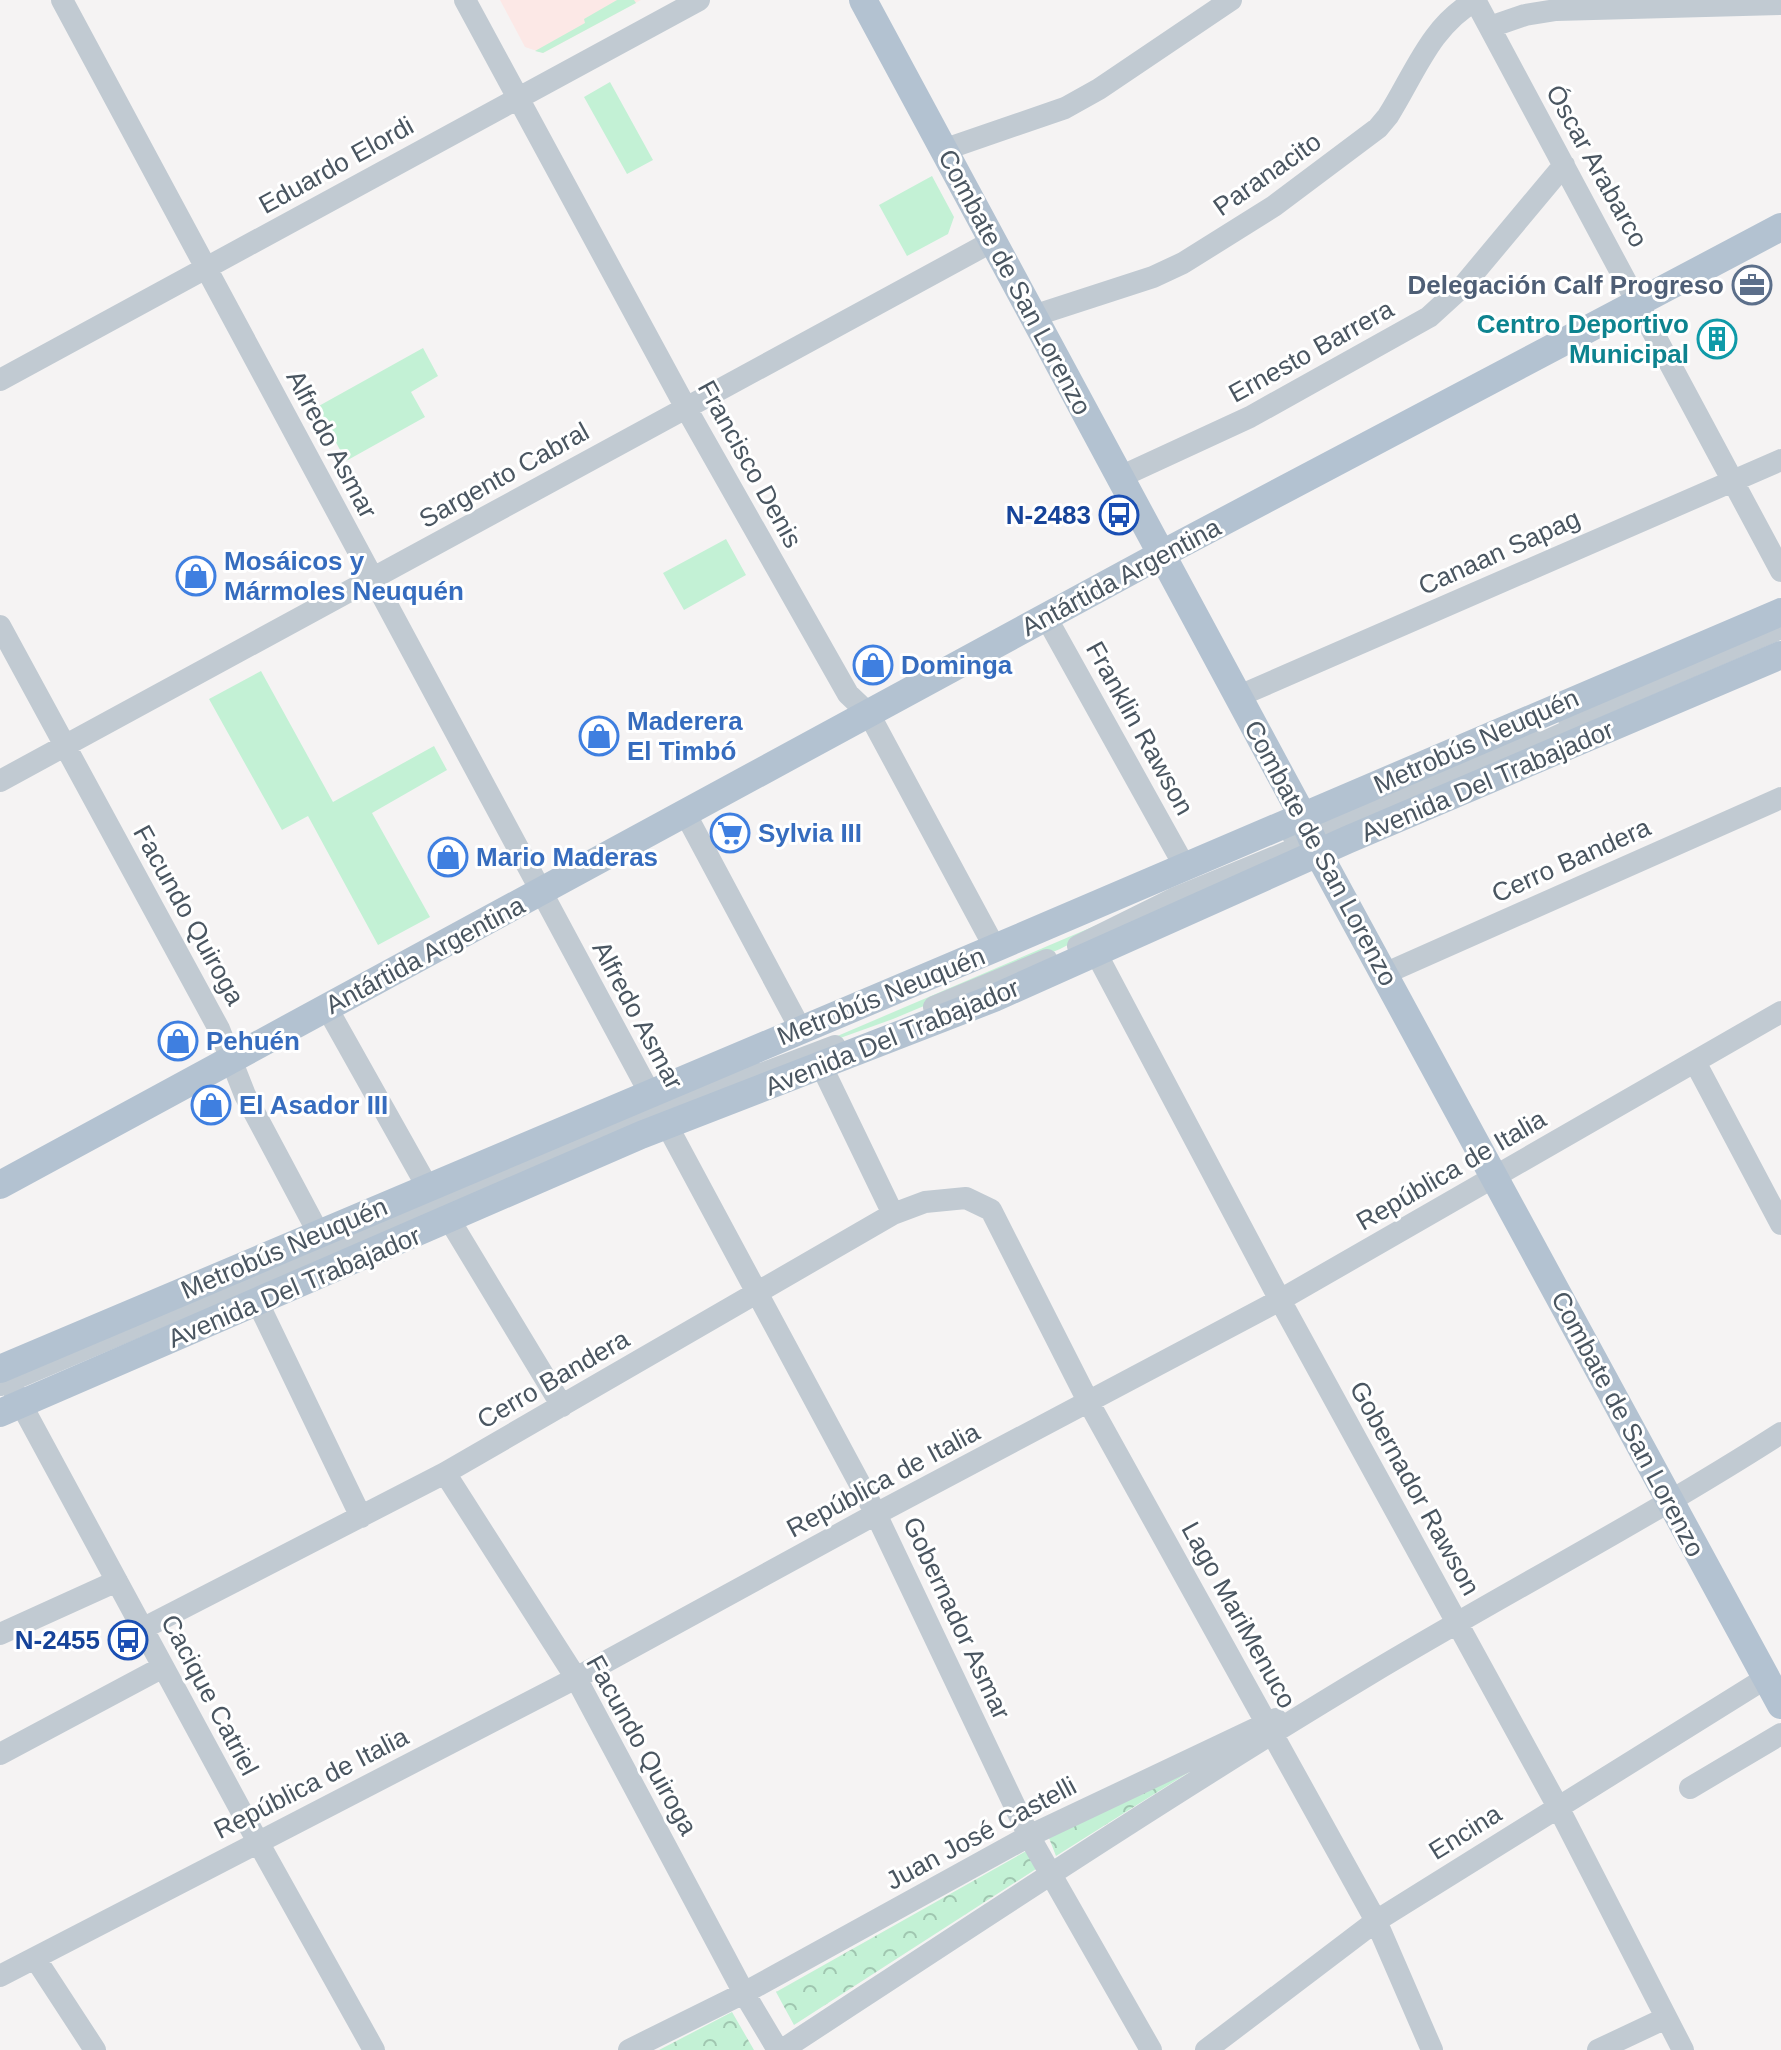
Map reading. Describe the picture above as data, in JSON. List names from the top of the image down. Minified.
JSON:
{"streets":{"main road":["Combate de San Lorenzo","Antártida Argentina","Avenida Del Trabajador"],"street":["Eduardo Elordi","Óscar Arabarco","Paranacito","Ernesto Barrera","Alfredo Asmar","Francisco Denis","Sargento Cabral","Canaan Sapag","Franklin Rawson","Metrobús Neuquén","Cerro Bandera","Facundo Quiroga","República de Italia","Gobernador Rawson","Lago MariMenuco","Gobernador Asmar","Cacique Catriel","Encina","Juan José Castelli"]},"crossings":[["Eduardo Elordi","Alfredo Asmar"],["Eduardo Elordi","Francisco Denis"],["Óscar Arabarco","Paranacito"],["Óscar Arabarco","Ernesto Barrera"],["Óscar Arabarco","Canaan Sapag"],["Óscar Arabarco","Antártida Argentina"],["Paranacito","Combate de San Lorenzo"],["Combate de San Lorenzo","Ernesto Barrera"],["Combate de San Lorenzo","Sargento Cabral"],["Combate de San Lorenzo","Canaan Sapag"],["Combate de San Lorenzo","Antártida Argentina"],["Combate de San Lorenzo","Metrobús Neuquén"],["Combate de San Lorenzo","Avenida Del Trabajador"],["Combate de San Lorenzo","Cerro Bandera"],["Combate de San Lorenzo","República de Italia"],["Combate de San Lorenzo","Encina"],["Combate de San Lorenzo","Juan José Castelli"],["Alfredo Asmar","Sargento Cabral"],["Alfredo Asmar","Antártida Argentina"],["Alfredo Asmar","Metrobús Neuquén"],["Alfredo Asmar","Avenida Del Trabajador"],["Alfredo Asmar","Gobernador Asmar"],["Francisco Denis","Sargento Cabral"],["Francisco Denis","Antártida Argentina"],["Francisco Denis","Avenida Del Trabajador"],["Sargento Cabral","Facundo Quiroga"],["Antártida Argentina","Franklin Rawson"],["Antártida Argentina","Facundo Quiroga"],["Franklin Rawson","Avenida Del Trabajador"],["Metrobús Neuquén","Avenida Del Trabajador"],["Metrobús Neuquén","Gobernador Asmar"],["Metrobús Neuquén","Cacique Catriel"],["Avenida Del Trabajador","Facundo Quiroga"],["Avenida Del Trabajador","Gobernador Rawson"],["Avenida Del Trabajador","Gobernador Asmar"],["Avenida Del Trabajador","Cacique Catriel"],["Cerro Bandera","Facundo Quiroga"],["Cerro Bandera","Lago MariMenuco"],["Cerro Bandera","Gobernador Asmar"],["Cerro Bandera","Cacique Catriel"],["Facundo Quiroga","República de Italia"],["Facundo Quiroga","Juan José Castelli"],["República de Italia","Gobernador Rawson"],["República de Italia","Lago MariMenuco"],["República de Italia","Gobernador Asmar"],["República de Italia","Cacique Catriel"],["Gobernador Rawson","Encina"],["Gobernador Rawson","Juan José Castelli"],["Lago MariMenuco","Encina"],["Lago MariMenuco","Juan José Castelli"],["Gobernador Asmar","Juan José Castelli"]],"places":{"office":["Delegación Calf Progreso"],"building":["Centro Deportivo Municipal"],"bus stop":["N-2483","N-2455"],"shop":["Mosáicos y Mármoles Neuquén","Dominga","Maderera El Timbó","Mario Maderas","Pehuén","El Asador III"],"supermarket":["Sylvia III"]}}
